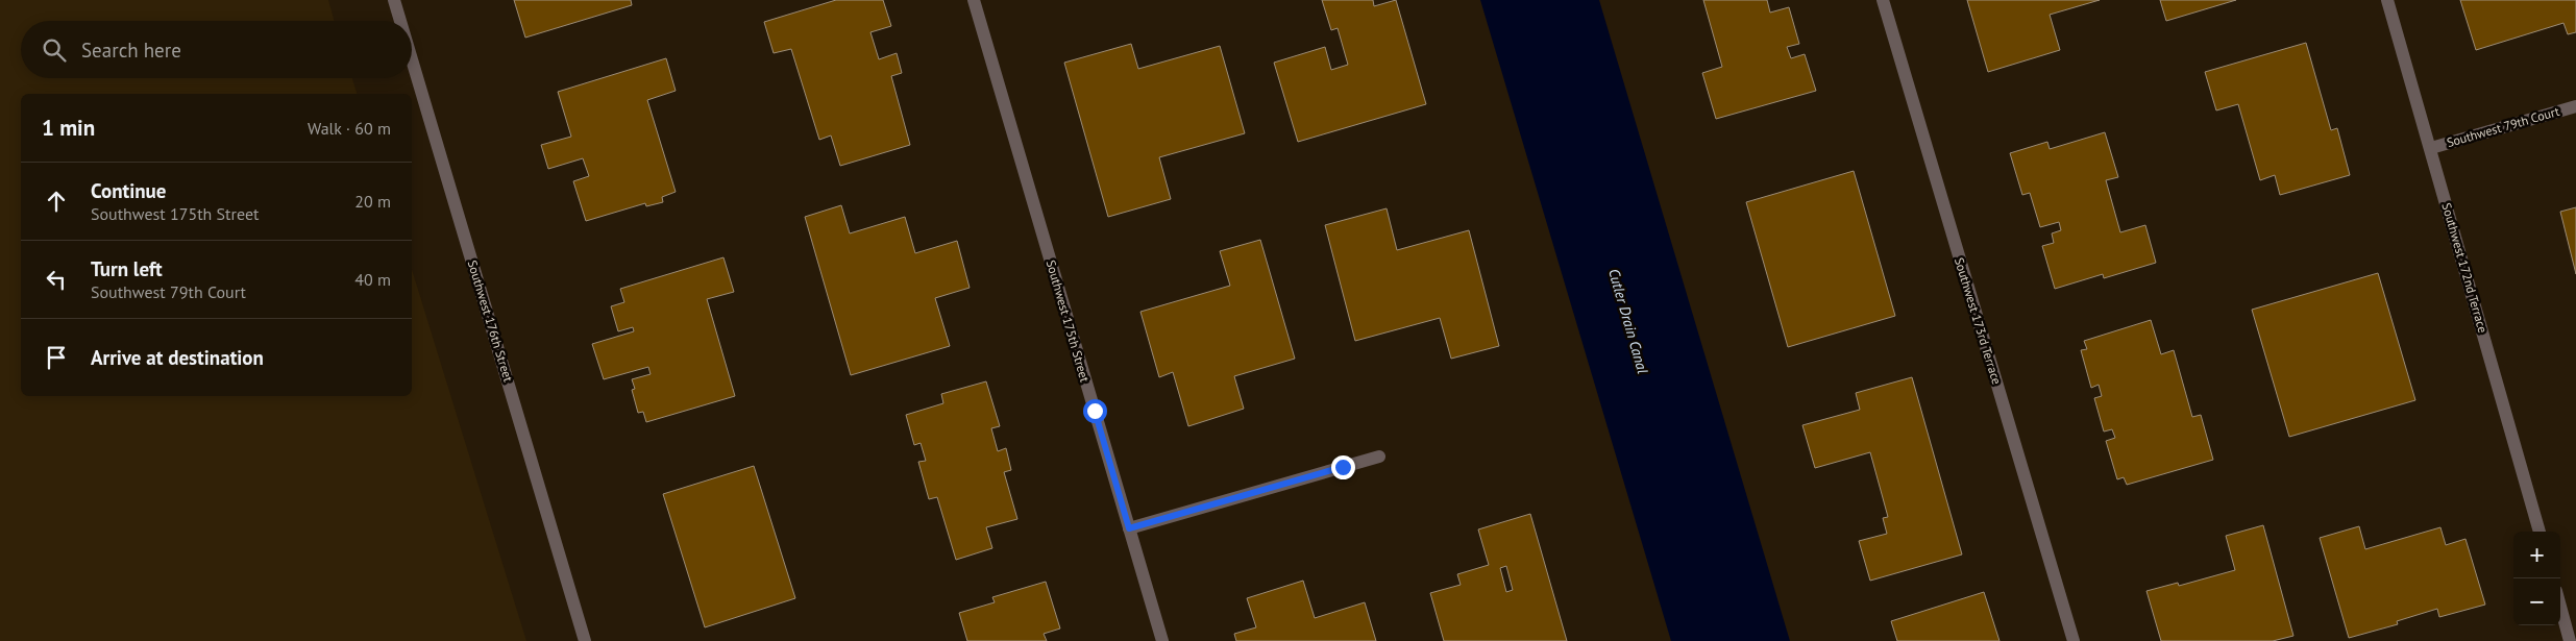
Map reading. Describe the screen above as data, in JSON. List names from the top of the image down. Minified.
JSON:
{"streets":{"street":["Southwest 79th Court","Southwest 172nd Terrace","Southwest 176th Street","Southwest 175th Street","Southwest 173rd Terrace"]},"crossings":[["Southwest 79th Court","Southwest 172nd Terrace"]],"water":["Cutler Drain Canal"],"page":{"search":"Search here","heading":["1 min","Walk · 60 m"],"list":[["Continue","Southwest 175th Street","20 m"],["Turn left","Southwest 79th Court","40 m"],"Arrive at destination"],"map_buttons":["+","−"]}}
